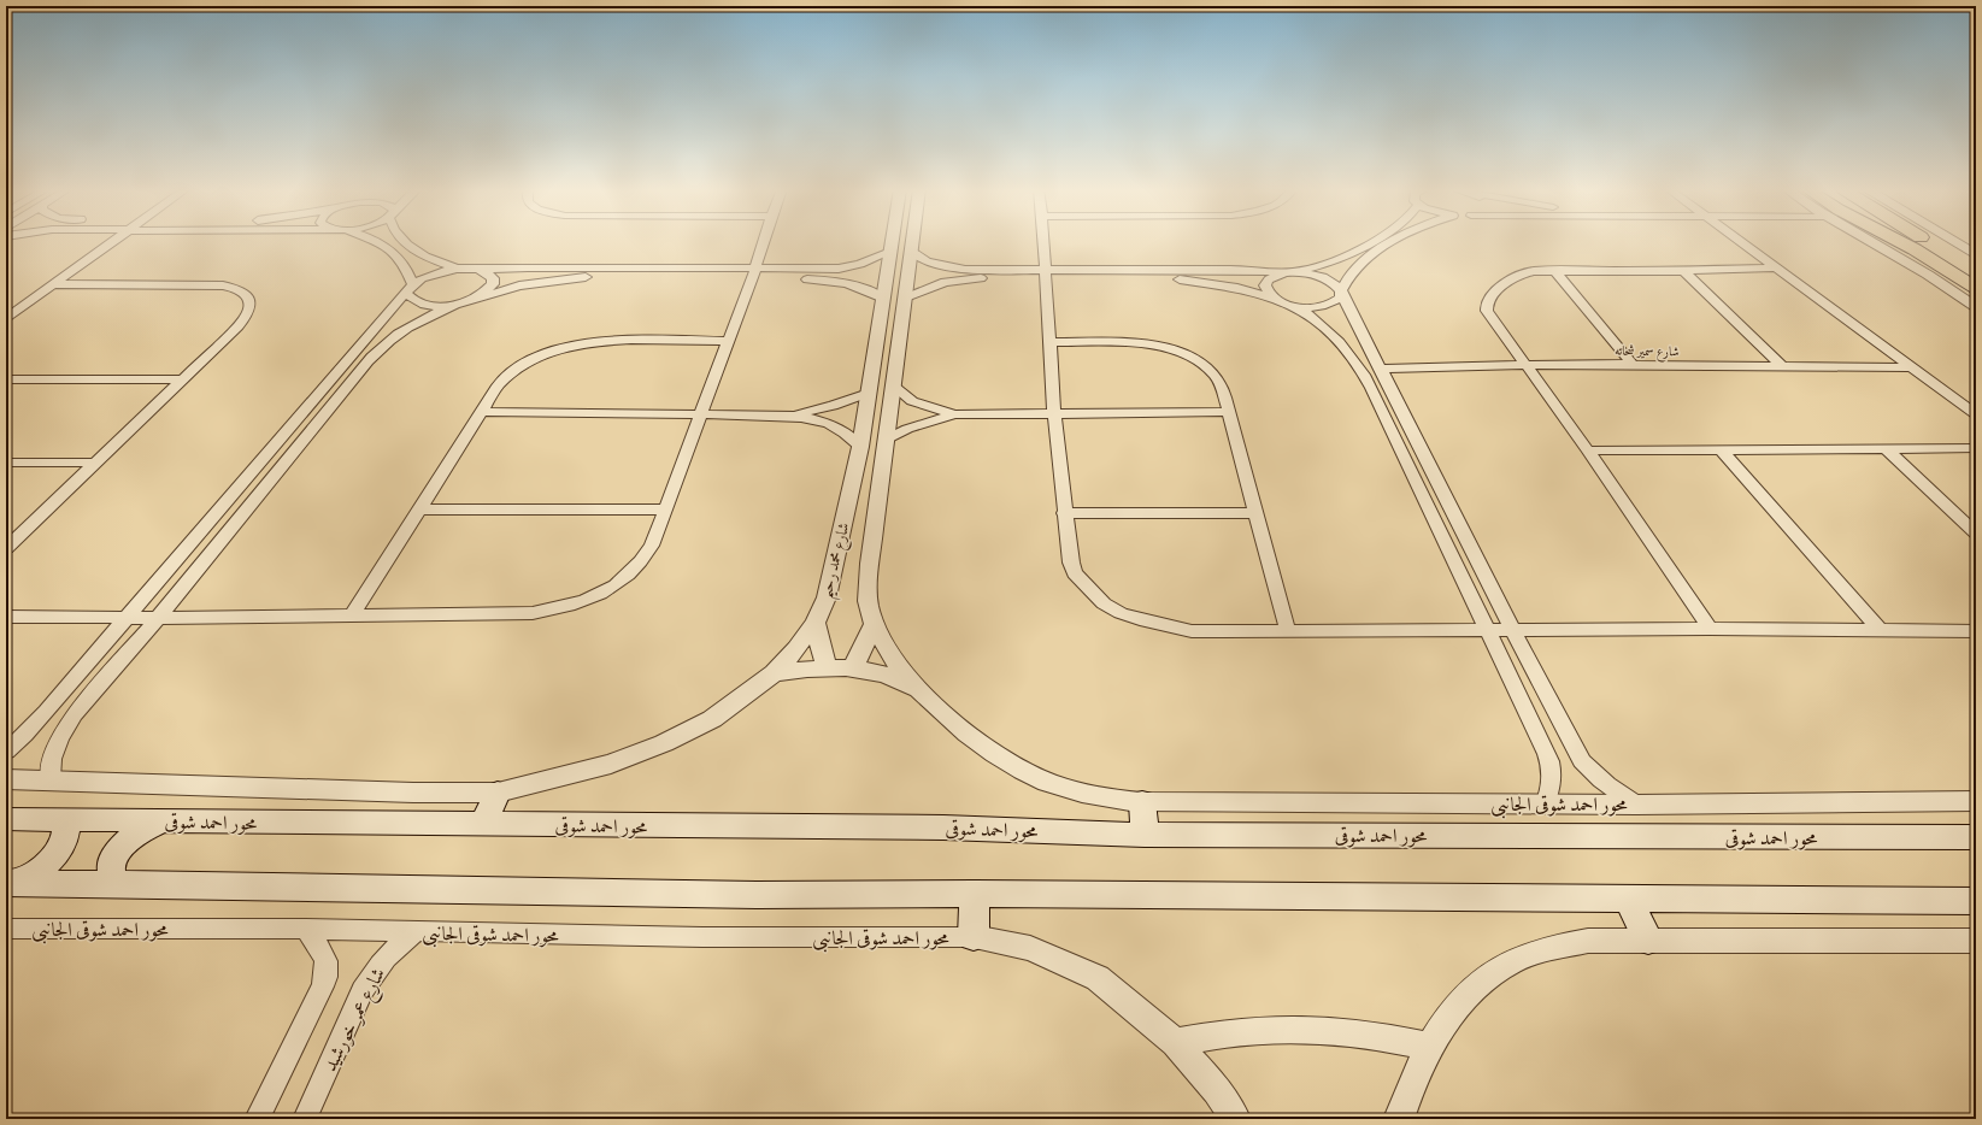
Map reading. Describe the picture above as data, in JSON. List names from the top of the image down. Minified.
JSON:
{"streets":{"main road":["محور احمد شوقى"],"street":["شارع سمير شحاته","شارع محمد رحيم","محور احمد شوقى الجانبى","شارع عمر خورشيد"]},"crossings":[["شارع محمد رحيم","محور احمد شوقى الجانبى"],["محور احمد شوقى الجانبى","شارع عمر خورشيد"]]}
